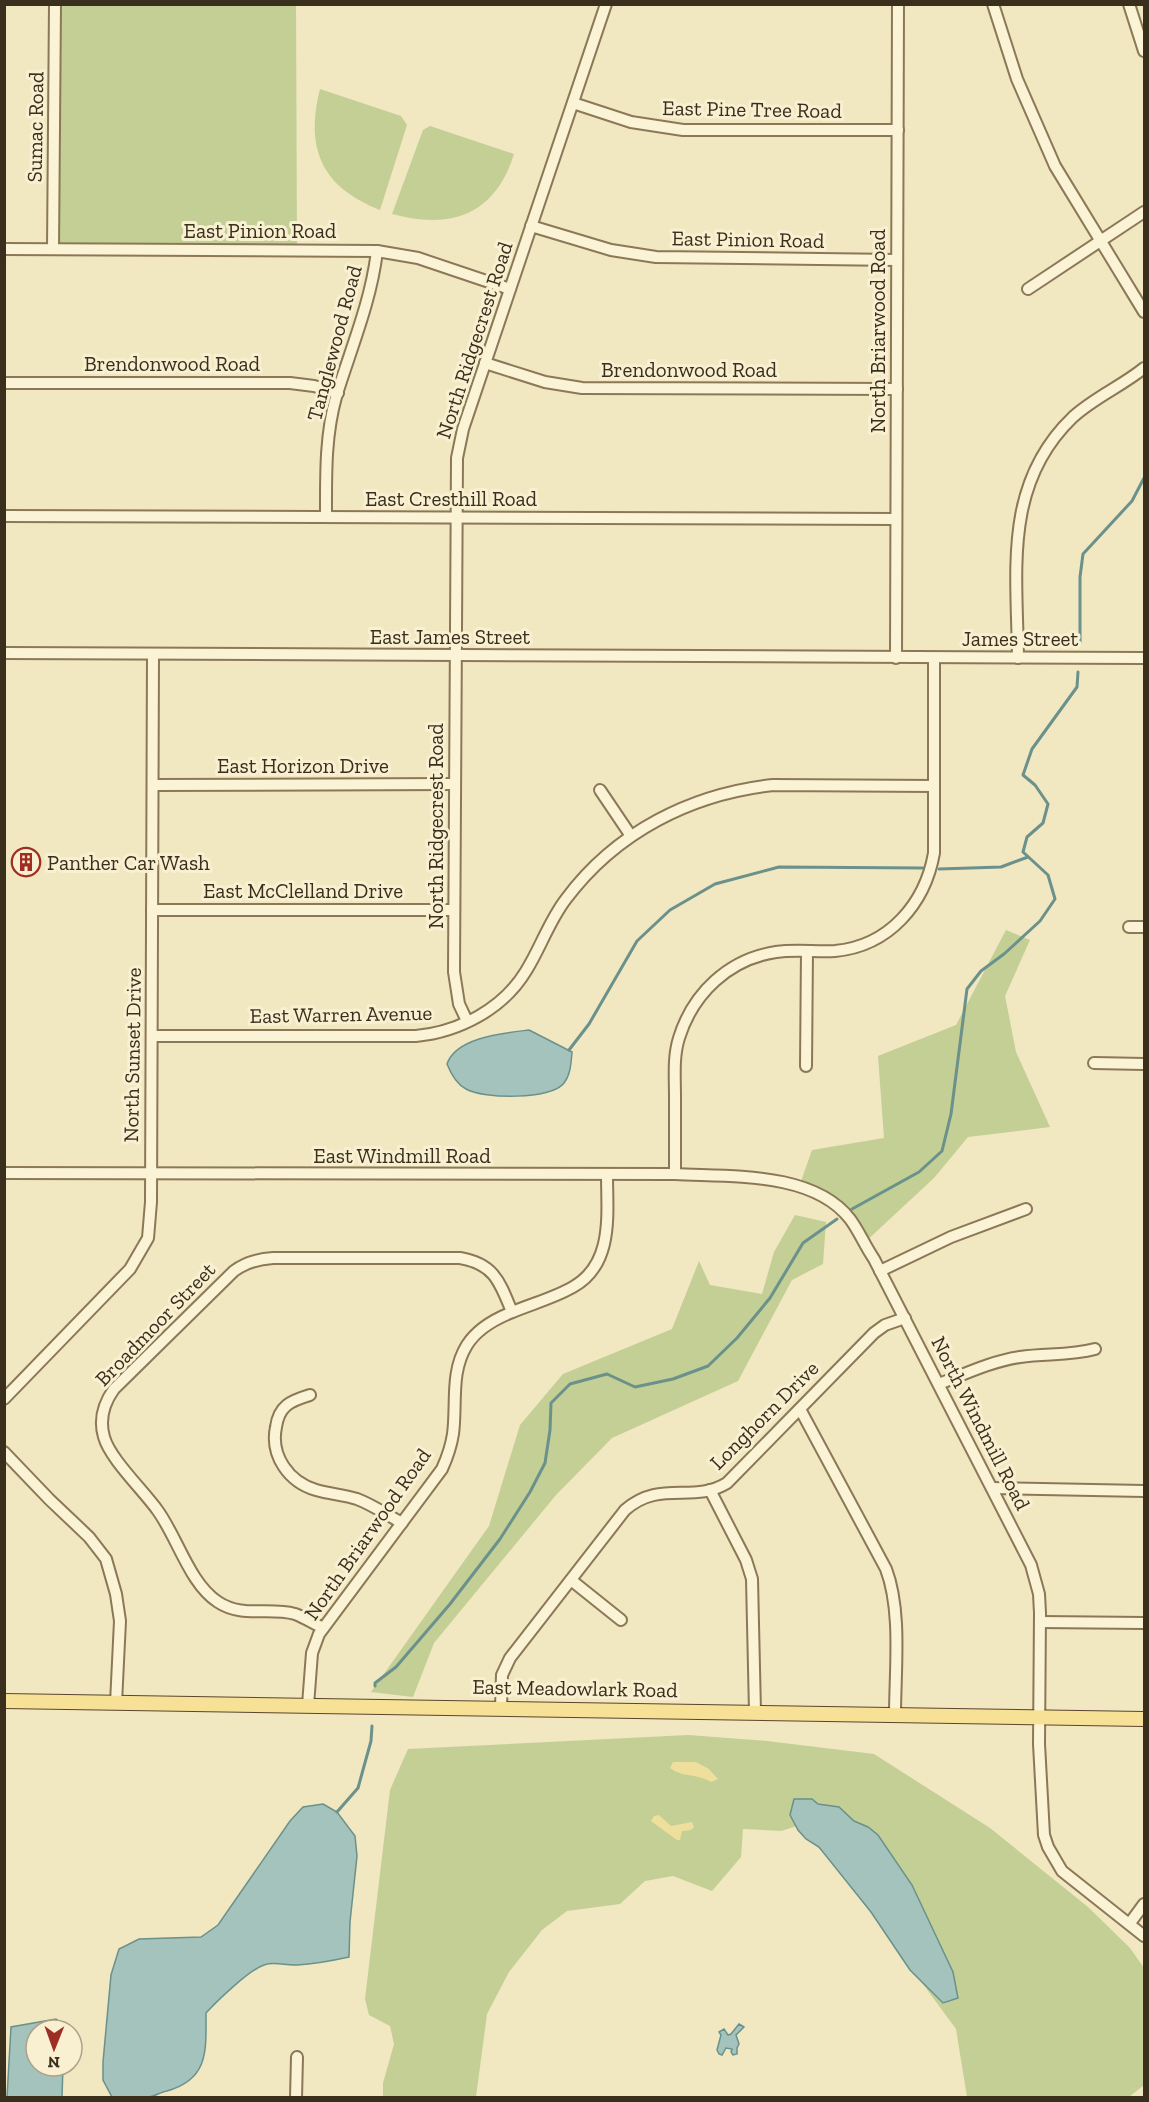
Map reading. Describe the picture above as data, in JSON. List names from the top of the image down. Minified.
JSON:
{"streets":{"main road":["East Meadowlark Road"],"street":["East Pine Tree Road","Sumac Road","East Pinion Road","North Briarwood Road","North Ridgecrest Road","Tanglewood Road","Brendonwood Road","East Cresthill Road","East James Street","James Street","East Horizon Drive","East McClelland Drive","East Warren Avenue","North Sunset Drive","East Windmill Road","Broadmoor Street","Longhorn Drive","North Windmill Road"]},"crossings":[["East Pine Tree Road","North Briarwood Road"],["East Pine Tree Road","North Ridgecrest Road"],["Sumac Road","East Pinion Road"],["East Pinion Road","North Briarwood Road"],["East Pinion Road","North Ridgecrest Road"],["East Pinion Road","Tanglewood Road"],["North Briarwood Road","Brendonwood Road"],["North Briarwood Road","East Cresthill Road"],["North Briarwood Road","East James Street"],["North Briarwood Road","James Street"],["North Briarwood Road","East Windmill Road"],["North Briarwood Road","Broadmoor Street"],["North Briarwood Road","East Meadowlark Road"],["North Ridgecrest Road","Brendonwood Road"],["North Ridgecrest Road","East Cresthill Road"],["North Ridgecrest Road","East James Street"],["North Ridgecrest Road","East Horizon Drive"],["North Ridgecrest Road","East McClelland Drive"],["North Ridgecrest Road","East Warren Avenue"],["Tanglewood Road","Brendonwood Road"],["Tanglewood Road","East Cresthill Road"],["East James Street","James Street"],["East James Street","North Sunset Drive"],["East Horizon Drive","North Sunset Drive"],["East McClelland Drive","North Sunset Drive"],["East Warren Avenue","North Sunset Drive"],["North Sunset Drive","East Windmill Road"],["East Windmill Road","North Windmill Road"],["Longhorn Drive","North Windmill Road"],["Longhorn Drive","East Meadowlark Road"],["North Windmill Road","East Meadowlark Road"]],"places":{"building":["Panther Car Wash"]},"north":"bottom"}
